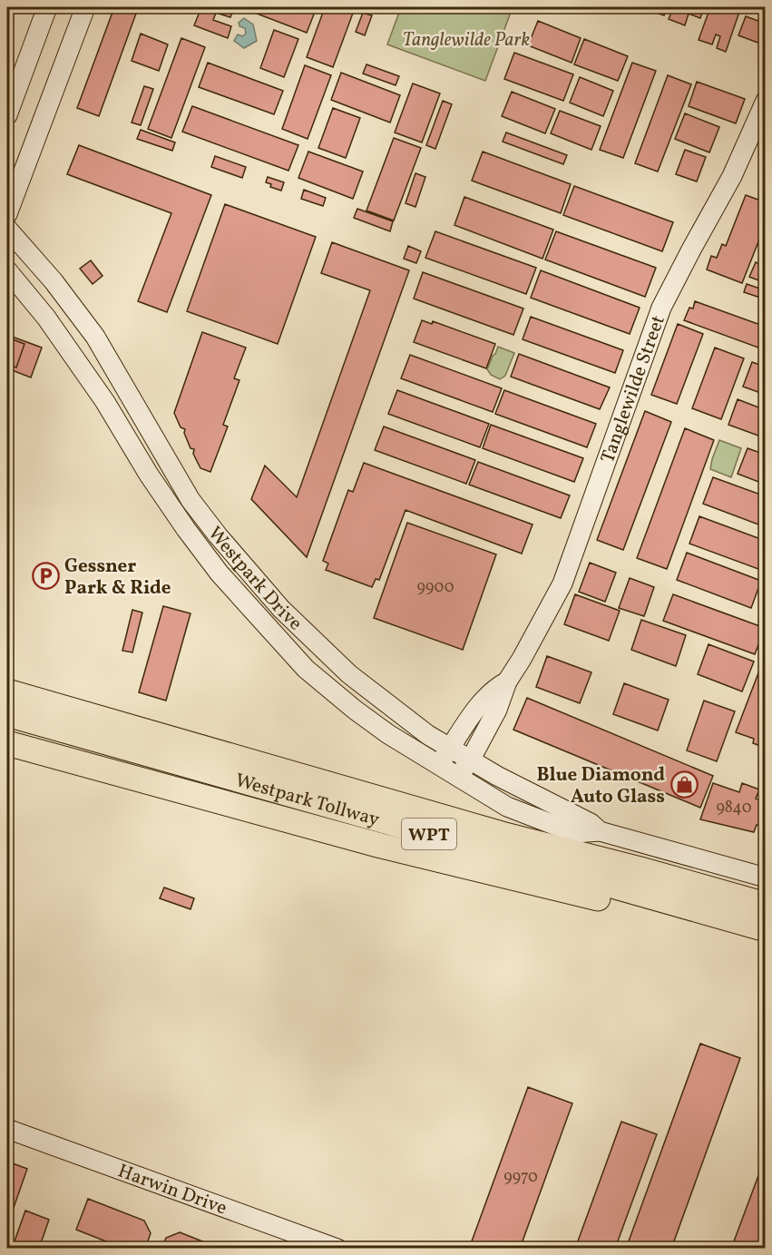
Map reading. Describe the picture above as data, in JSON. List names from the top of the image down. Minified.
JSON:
{"streets":{"highway":["Westpark Tollway","WPT"],"main road":["Tanglewilde Street","Westpark Drive","Harwin Drive"]},"crossings":[["Tanglewilde Street","Westpark Drive"]],"parks":["Tanglewilde Park"],"places":{"parking":["Gessner Park & Ride"],"shop":["Blue Diamond Auto Glass"]},"house_numbers":["9900","9840","9970"]}
